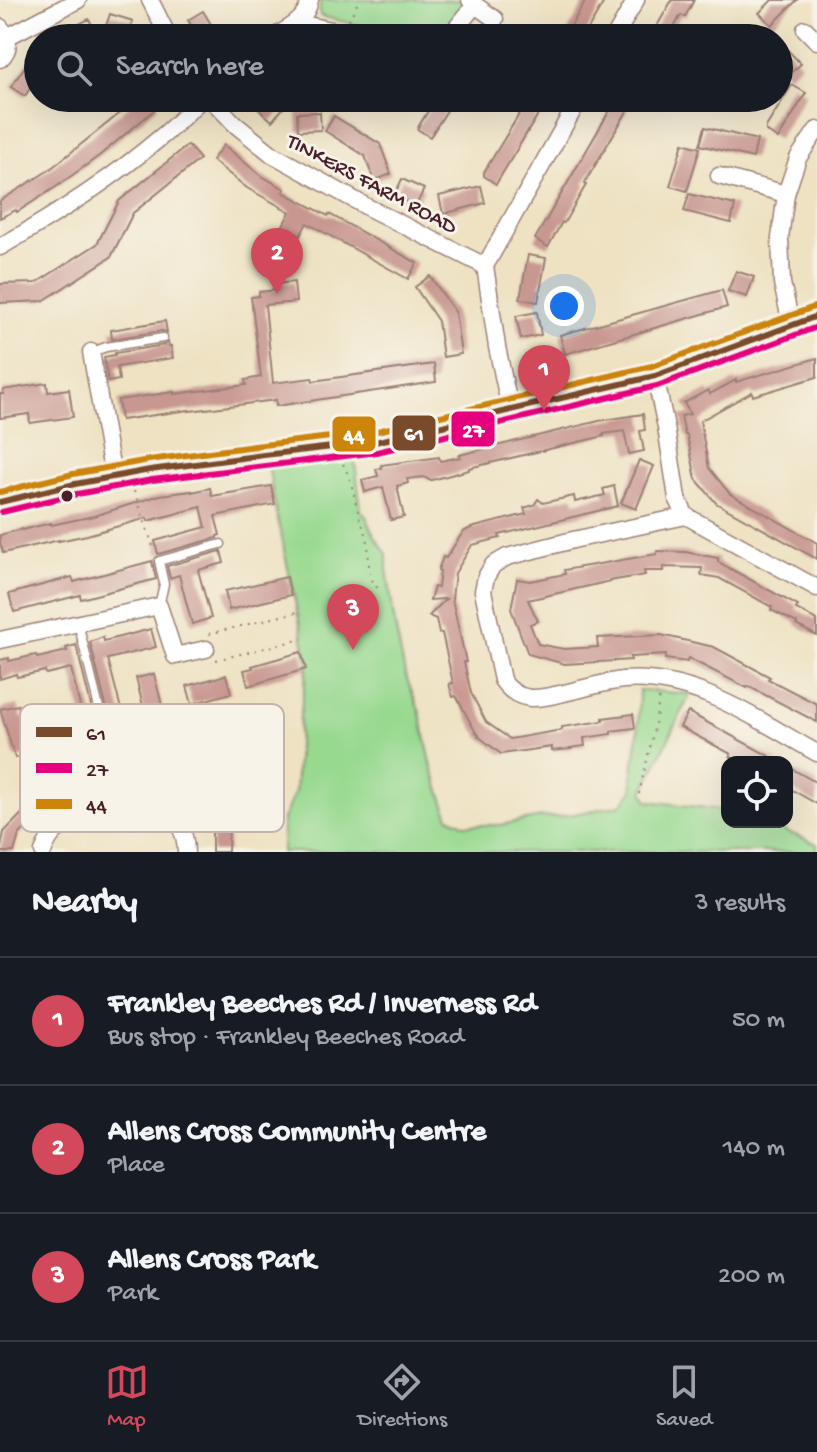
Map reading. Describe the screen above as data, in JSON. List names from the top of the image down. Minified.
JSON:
{"streets":{"street":["TINKERS FARM ROAD"]},"lines":["transit line 44","transit line 61","transit line 27"],"legend":["61","27","44"],"page":{"search":"Search here","pins":["2","1","3"],"heading":["Nearby","3 results"],"list":[{"mark":"1","name":"Frankley Beeches Rd / Inverness Rd","note":"Bus stop · Frankley Beeches Road","value":"50 m"},{"mark":"2","name":"Allens Cross Community Centre","note":"Place","value":"140 m"},{"mark":"3","name":"Allens Cross Park","note":"Park","value":"200 m"}],"nav":["Map","Directions","Saved"]}}
